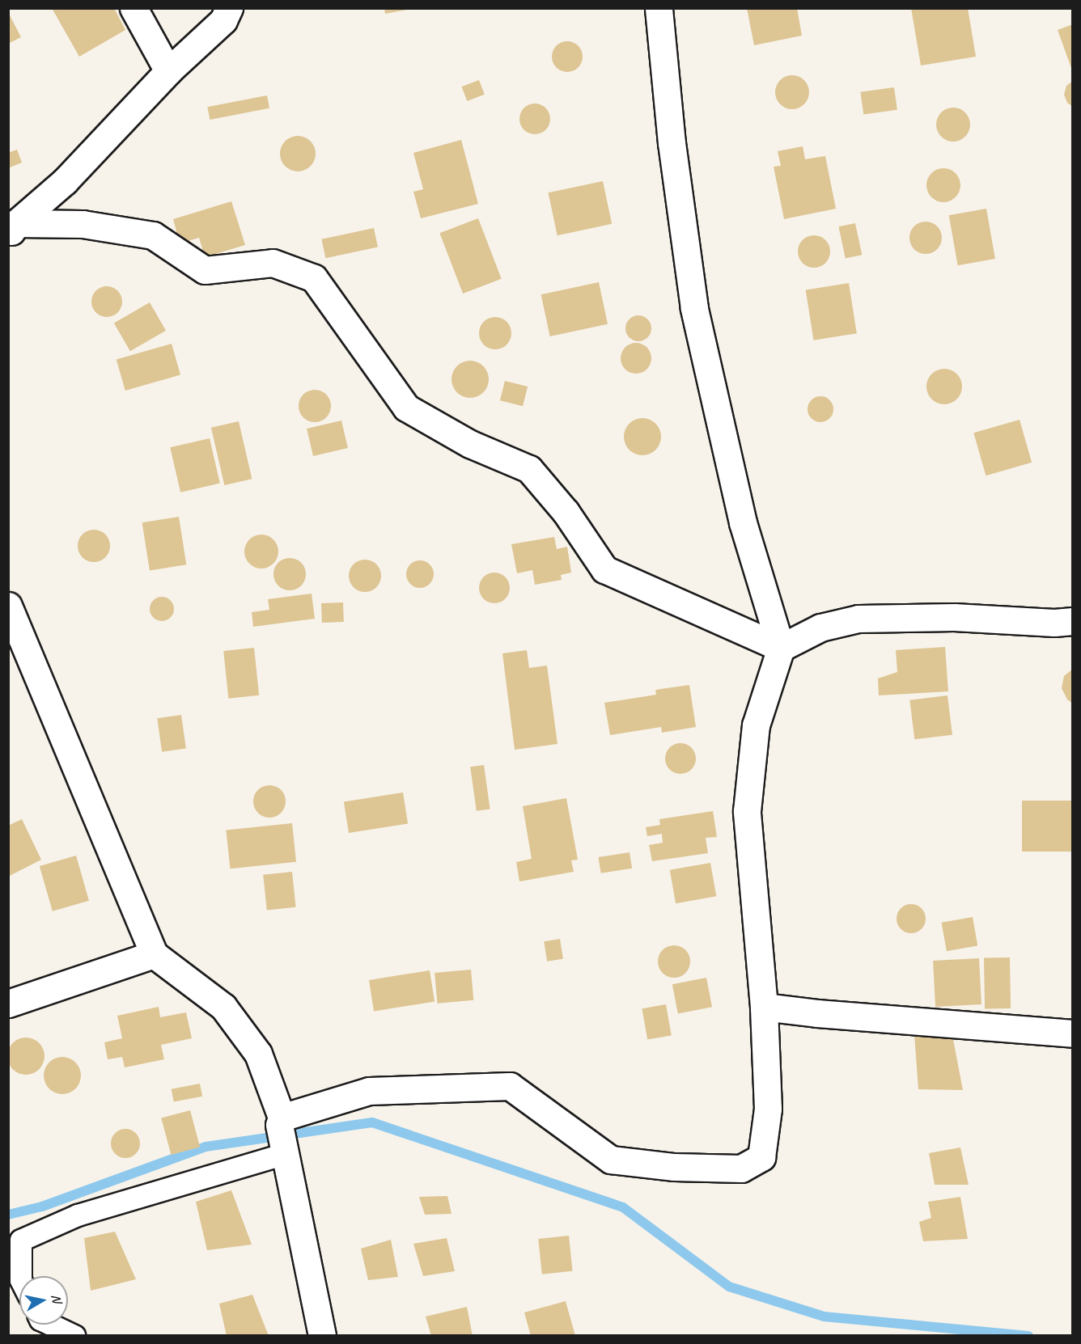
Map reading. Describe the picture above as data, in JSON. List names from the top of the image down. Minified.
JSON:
{"north":"right"}
